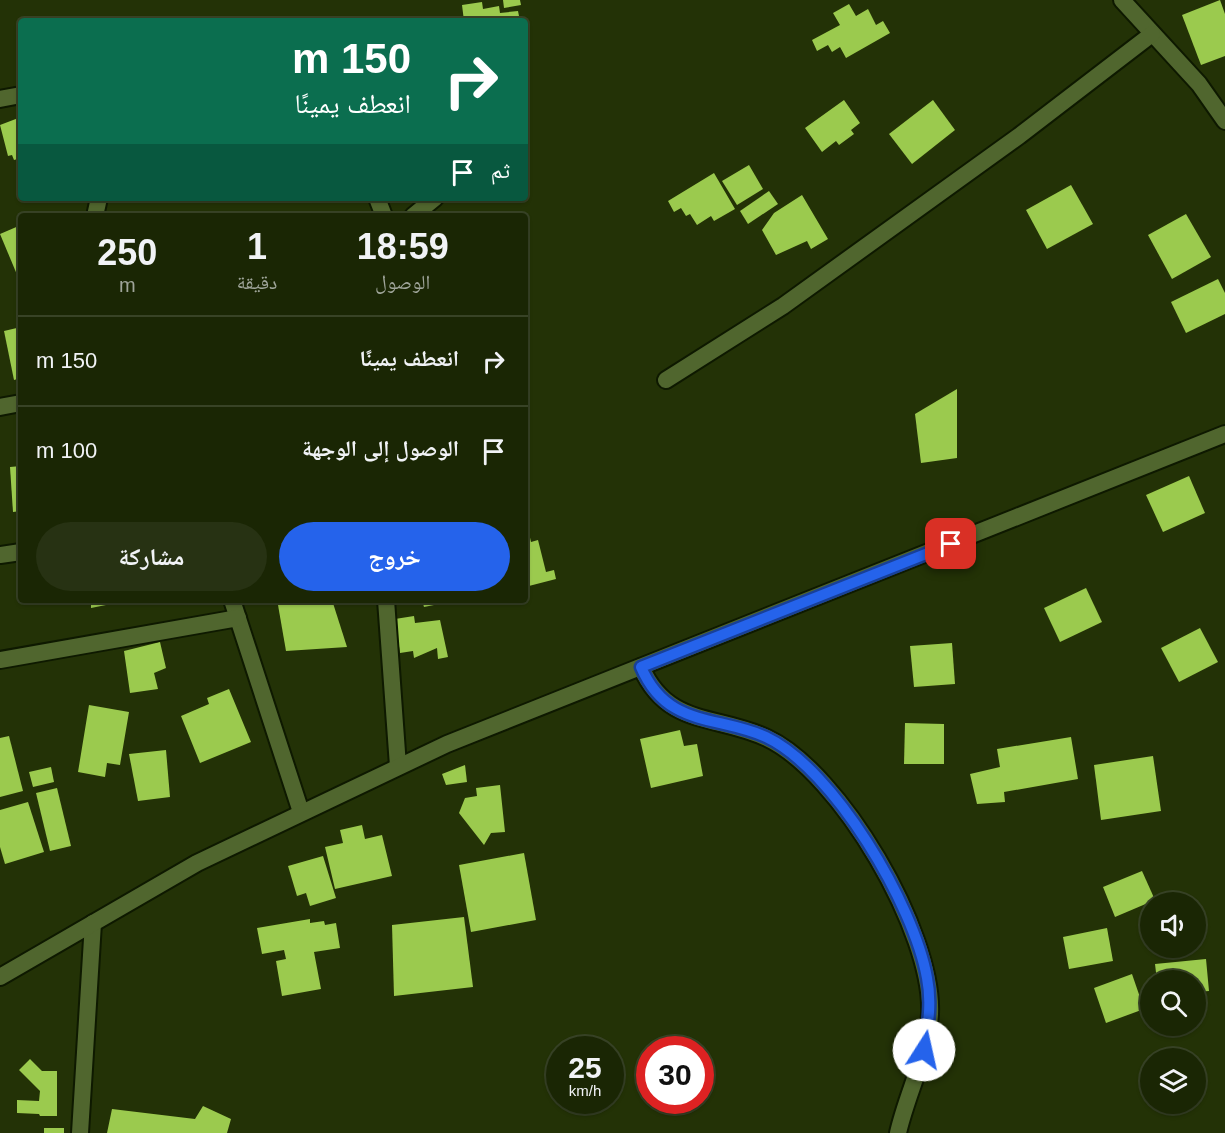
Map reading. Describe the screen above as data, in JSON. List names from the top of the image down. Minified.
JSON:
{"page":{"turn":["150 m","انعطف يمينًا"],"then":"ثم","eta":["18:59","الوصول","1","دقيقة","250","m"],"list":[{"name":"انعطف يمينًا","value":"150 m"},{"name":"الوصول إلى الوجهة","value":"100 m"}],"buttons":["خروج","مشاركة"],"speed":"25 km/h","limit":"30"}}
